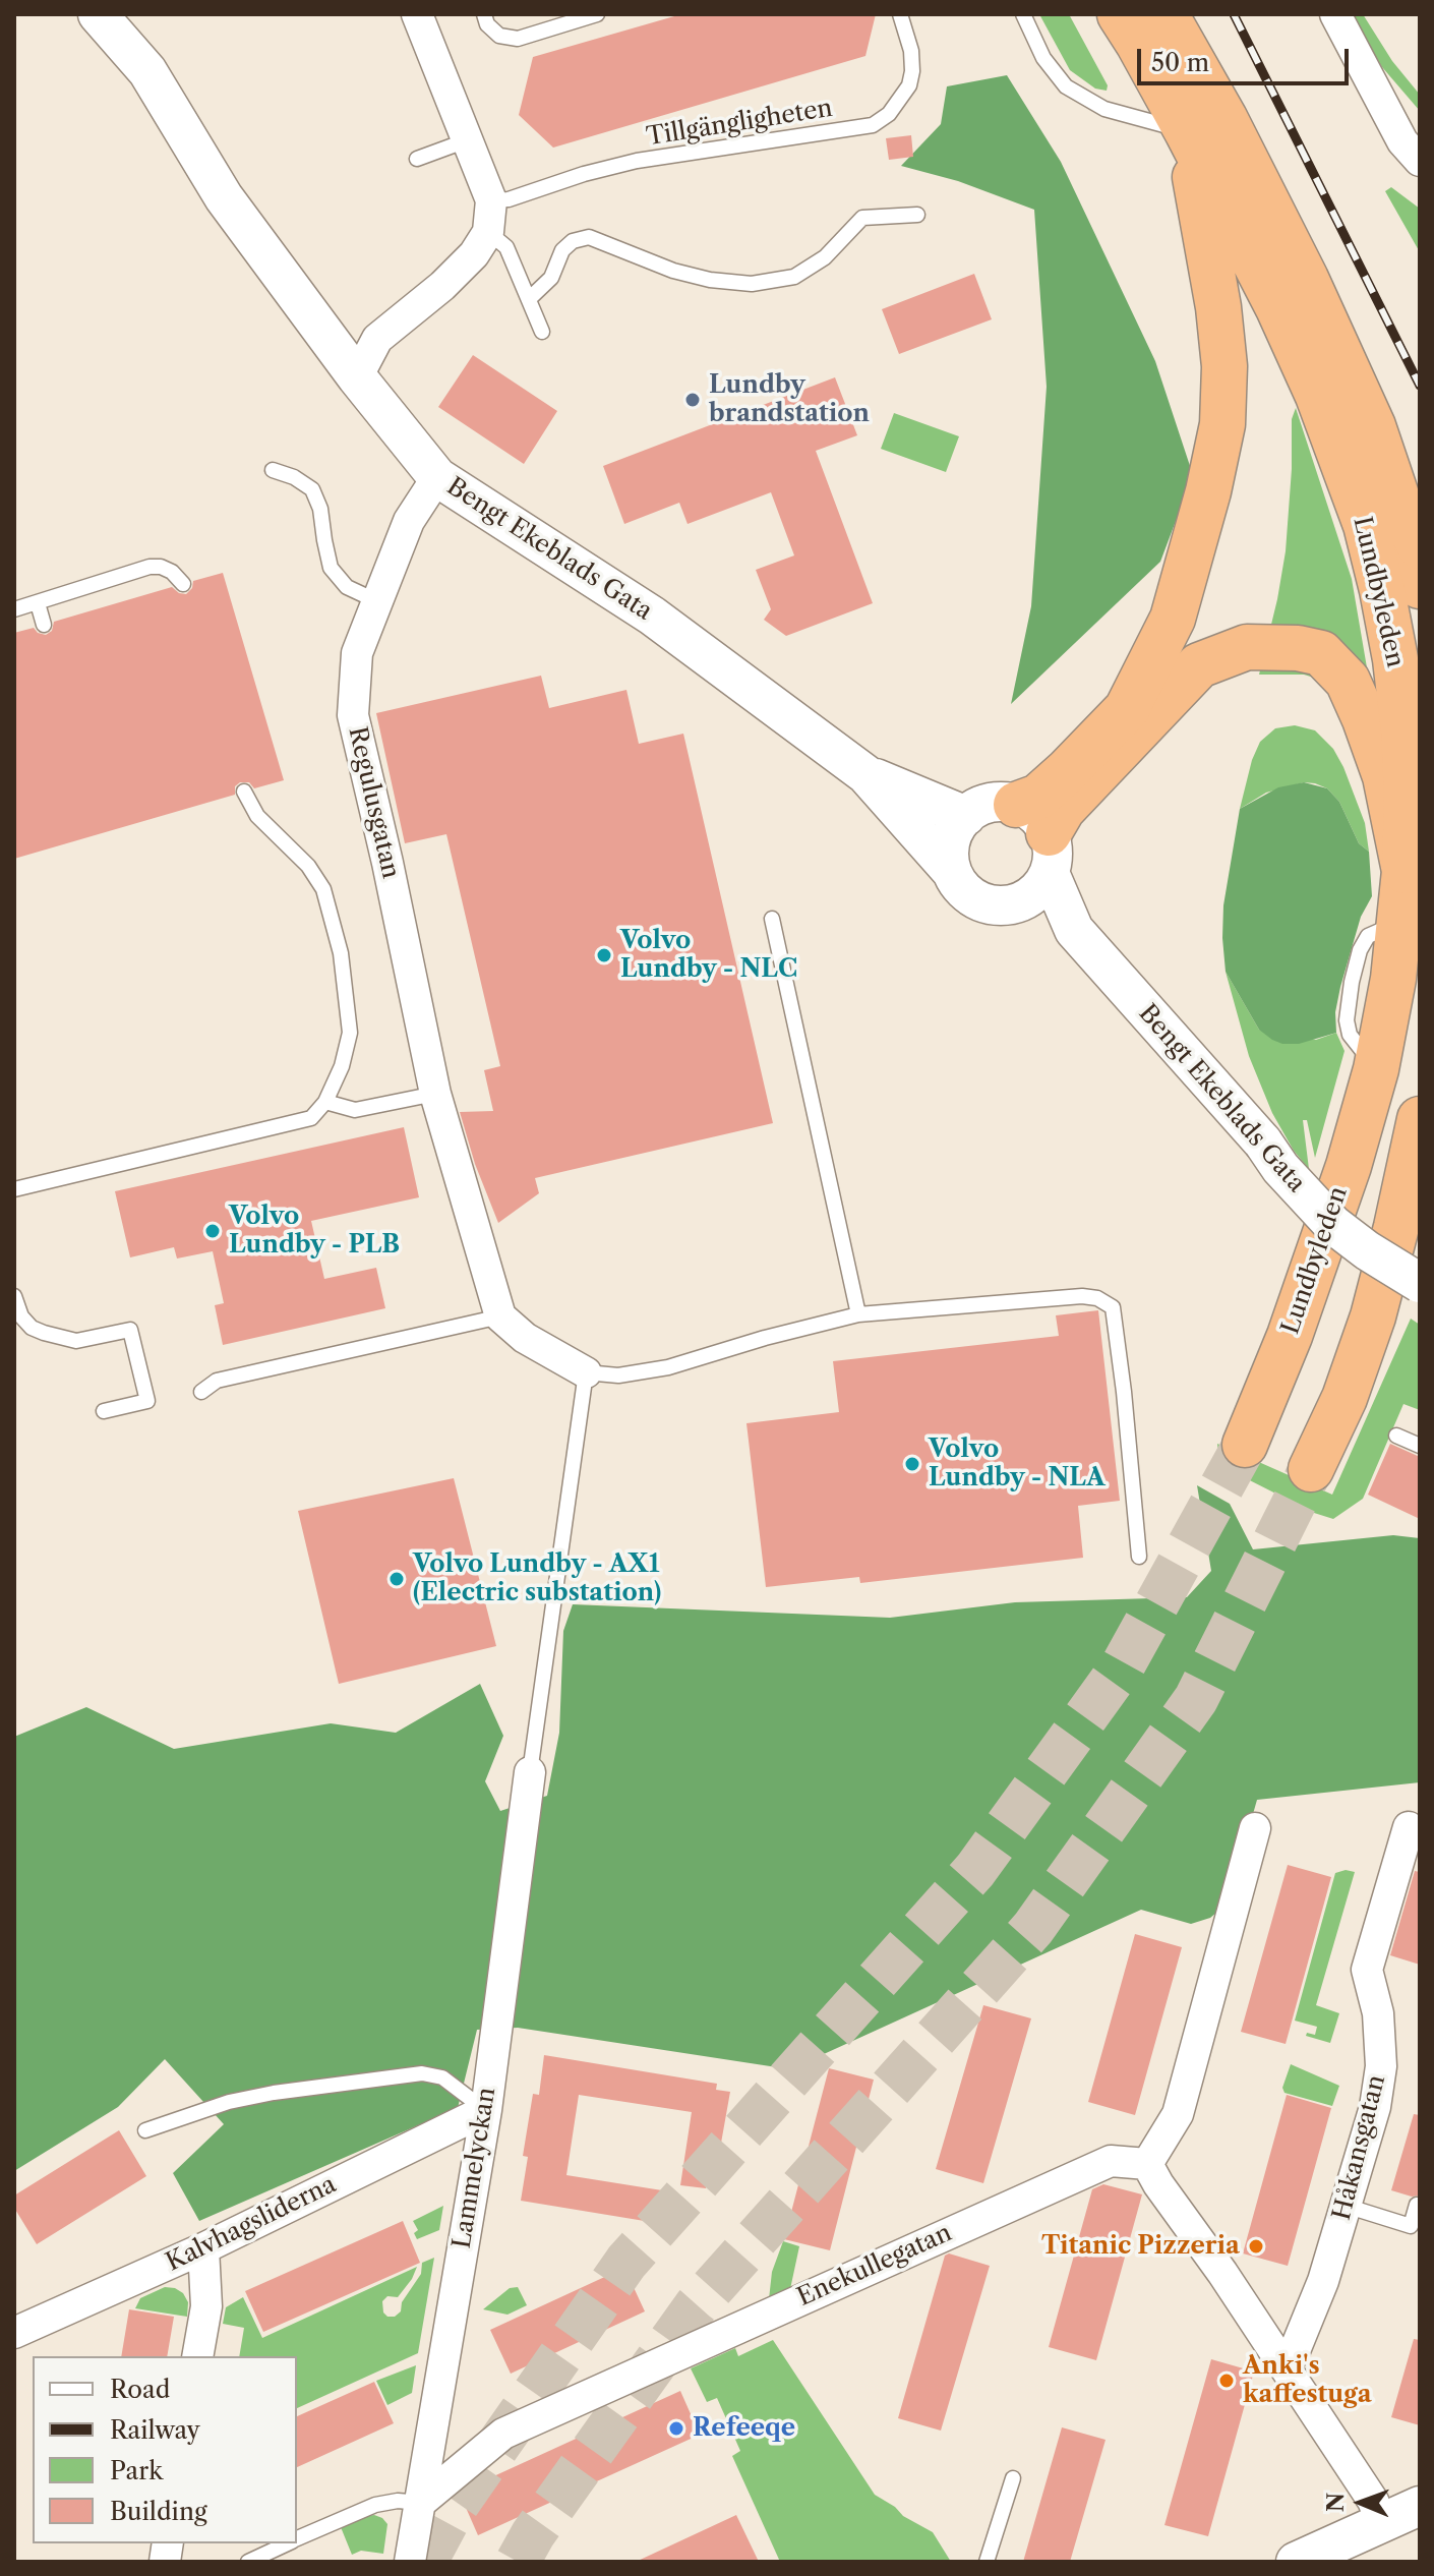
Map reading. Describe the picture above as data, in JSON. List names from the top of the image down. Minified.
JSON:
{"streets":{"highway":["Lundbyleden"],"street":["Bengt Ekeblads Gata","Regulusgatan","Håkansgatan","Lammelyckan","Kalvhagsliderna","Enekullegatan"],"lane":["Tillgängligheten"]},"crossings":[["Bengt Ekeblads Gata","Regulusgatan"],["Lammelyckan","Kalvhagsliderna"],["Lammelyckan","Enekullegatan"]],"places":["Lundby brandstation","Volvo Lundby - NLC","Volvo Lundby - PLB","Volvo Lundby - NLA","Volvo Lundby - AX1 (Electric substation)","Titanic Pizzeria","Anki's kaffestuga","Refeeqe"],"legend":["Road","Railway","Park","Building"],"scale_bar":"50 m","north":"left"}
